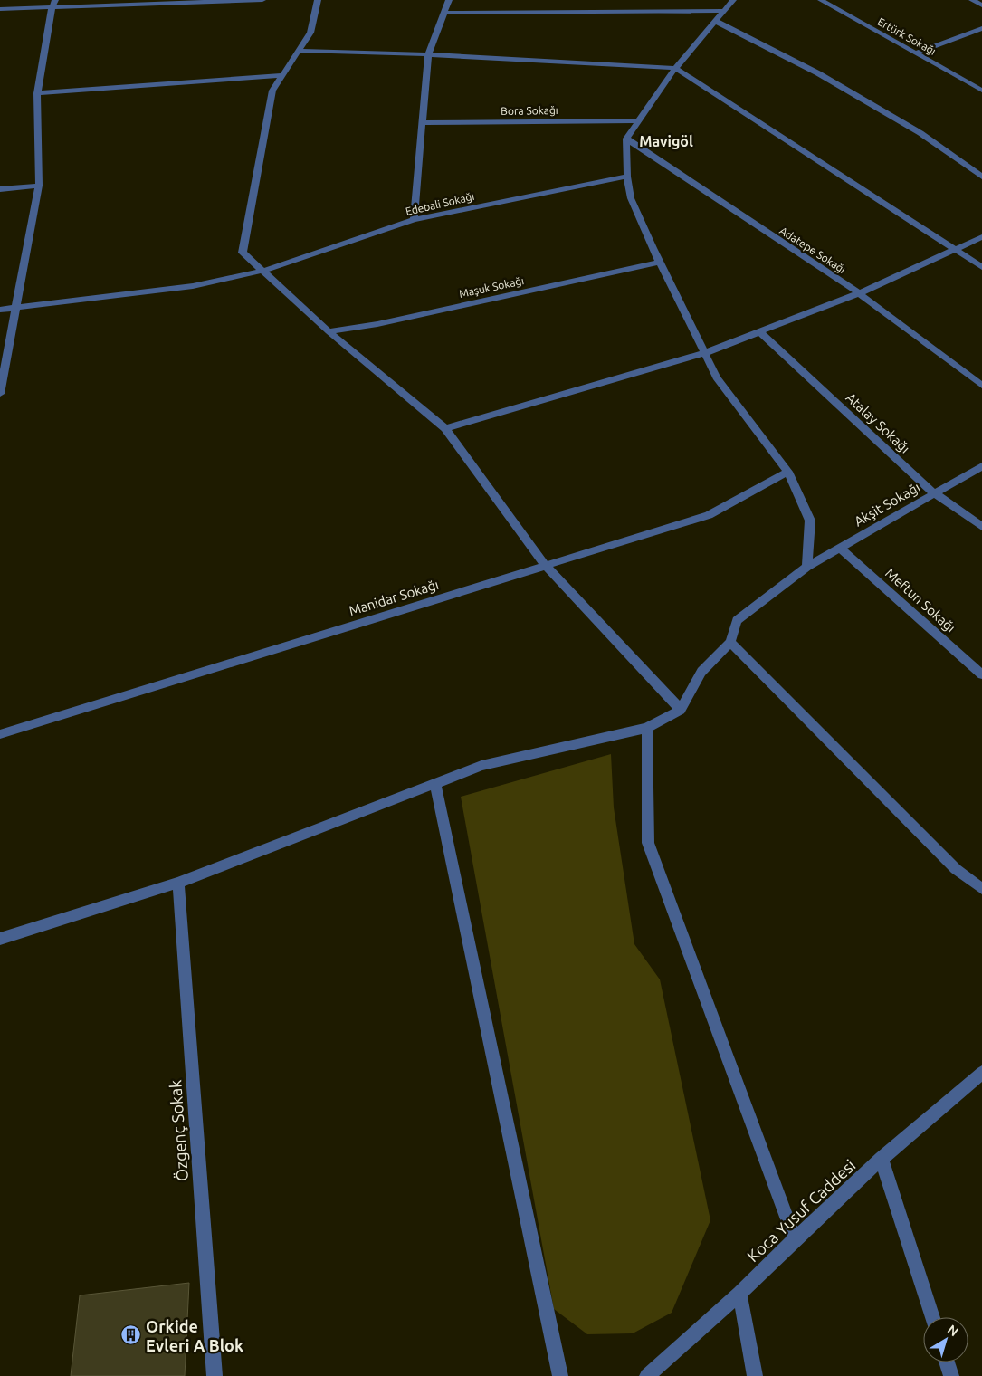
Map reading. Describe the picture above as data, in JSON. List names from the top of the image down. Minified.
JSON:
{"streets":{"street":["Ertürk Sokağı","Bora Sokağı","Edebali Sokağı","Adatepe Sokağı","Maşuk Sokağı","Atalay Sokağı","Akşit Sokağı","Manidar Sokağı","Meftun Sokağı","Özgenç Sokak","Koca Yusuf Caddesi"]},"crossings":[["Atalay Sokağı","Akşit Sokağı"],["Akşit Sokağı","Meftun Sokağı"]],"districts":["Mavigöl"],"places":{"building":["Orkide Evleri A Blok"]},"north":"top right"}
